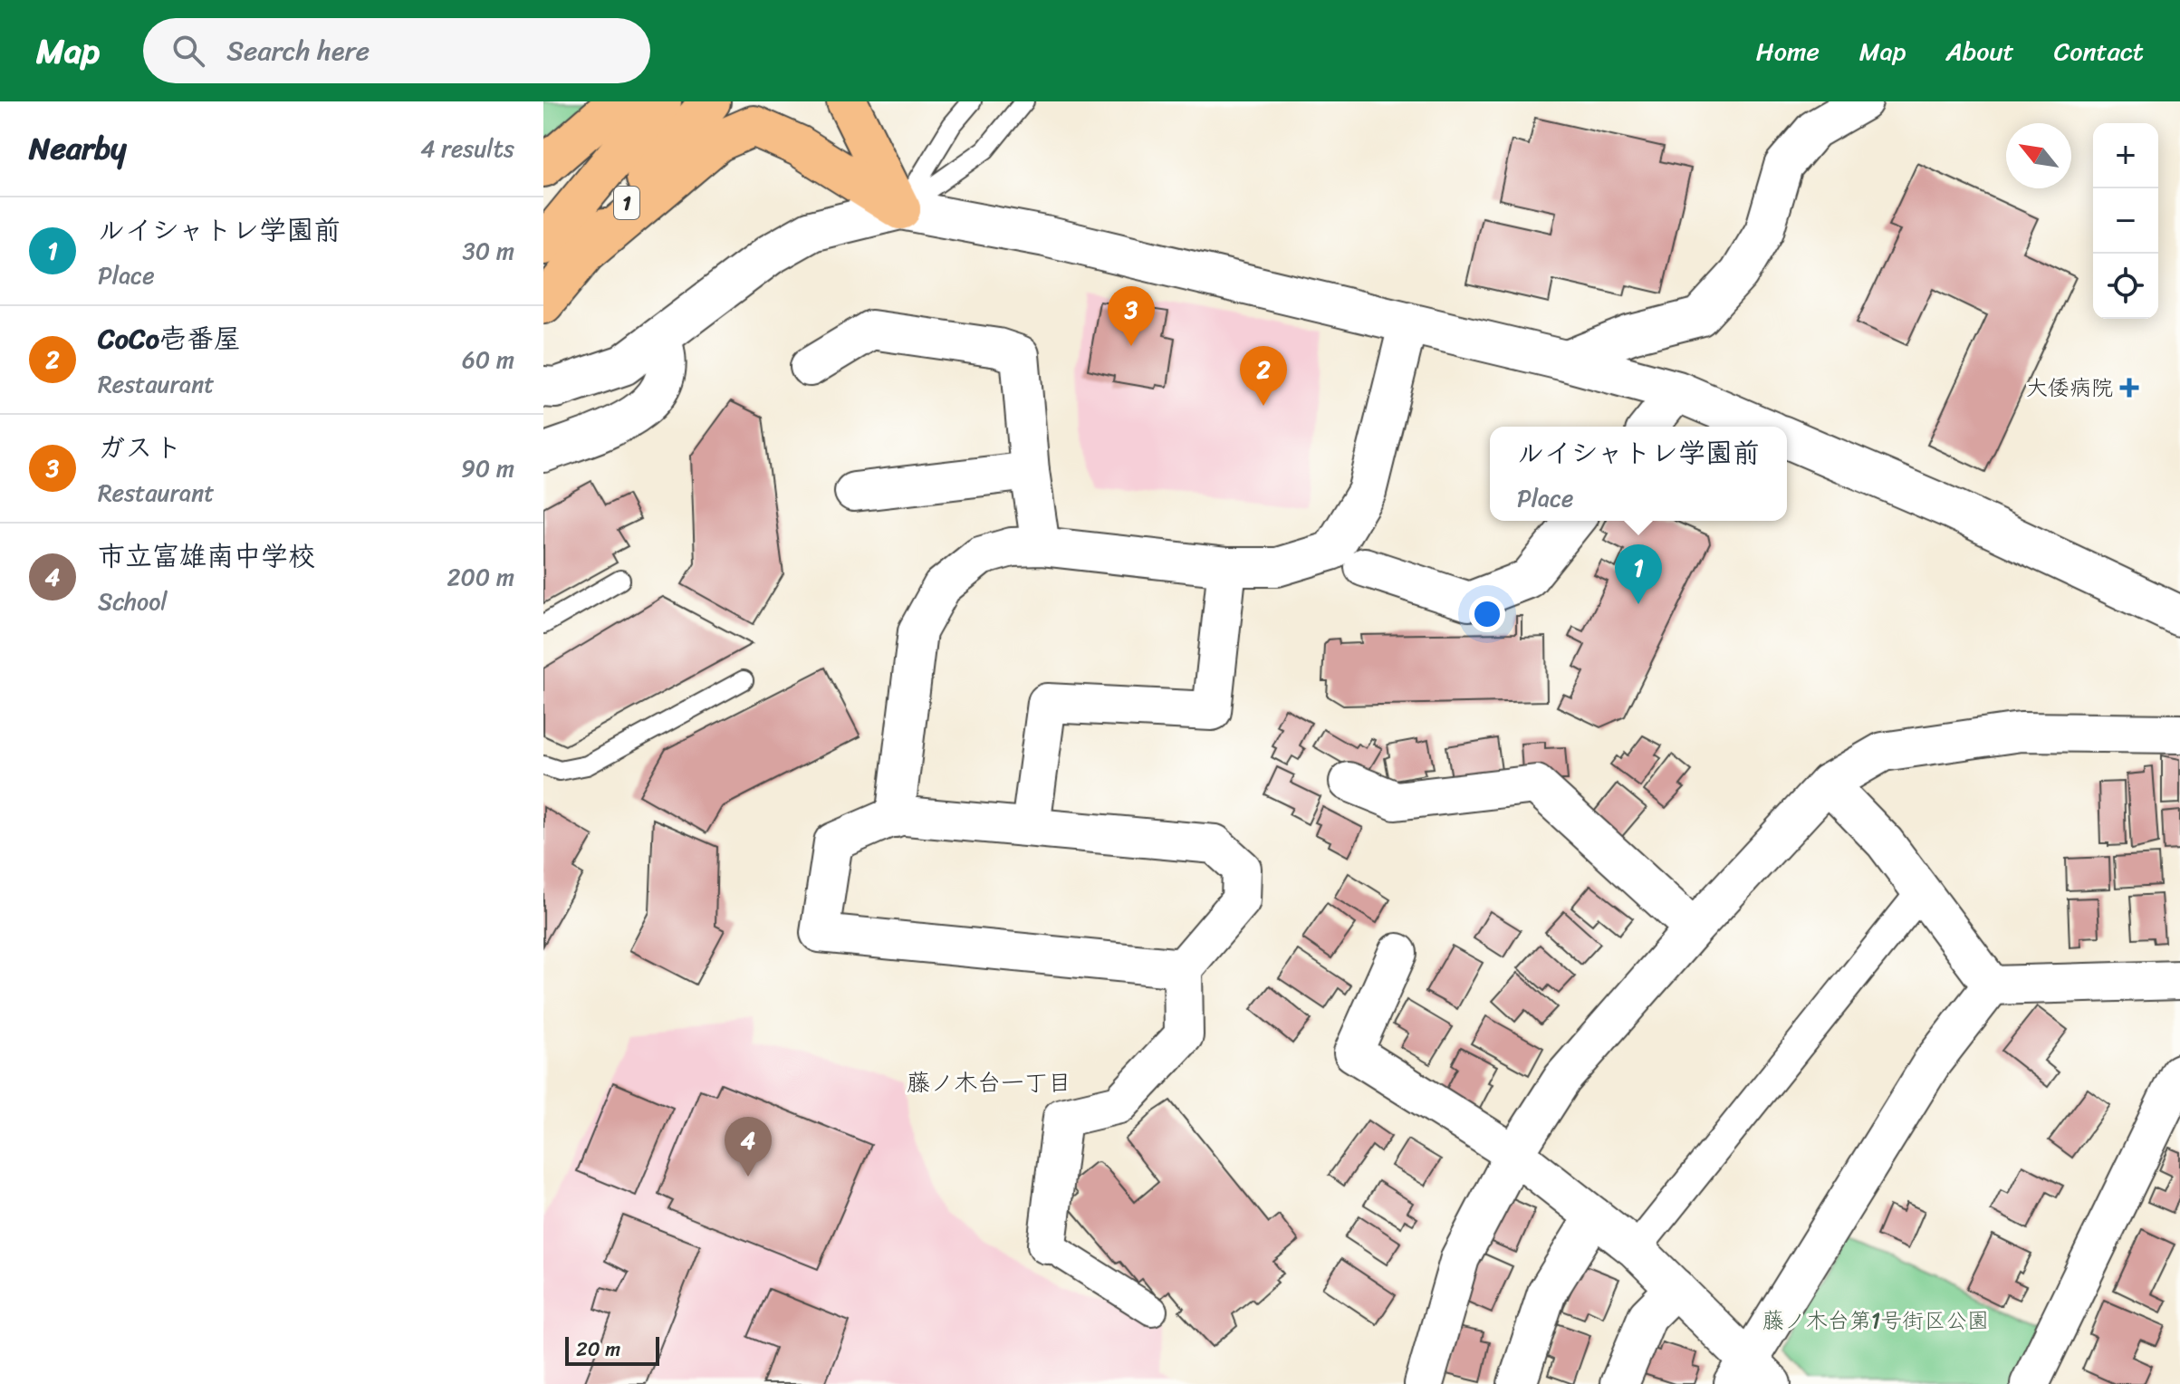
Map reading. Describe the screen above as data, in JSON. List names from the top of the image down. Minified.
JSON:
{"streets":{"main road":["1"]},"districts":["藤ノ木台一丁目"],"parks":["藤ノ木台第1号街区公園"],"places":{"health":["大倭病院"]},"scale_bar":"20 m","north":"top left","page":{"header":"Map","search":"Search here","nav":["Home","Map","About","Contact"],"heading":["Nearby","4 results"],"map_buttons":["+","−"],"list":[{"mark":"1","name":"ルイシャトレ学園前","note":"Place","value":"30 m"},{"mark":"2","name":"CoCo壱番屋","note":"Restaurant","value":"60 m"},{"mark":"3","name":"ガスト","note":"Restaurant","value":"90 m"},{"mark":"4","name":"市立富雄南中学校","note":"School","value":"200 m"}],"pins":["3","2","1","4"],"popup":["ルイシャトレ学園前","Place"],"scale":"20 m"}}
